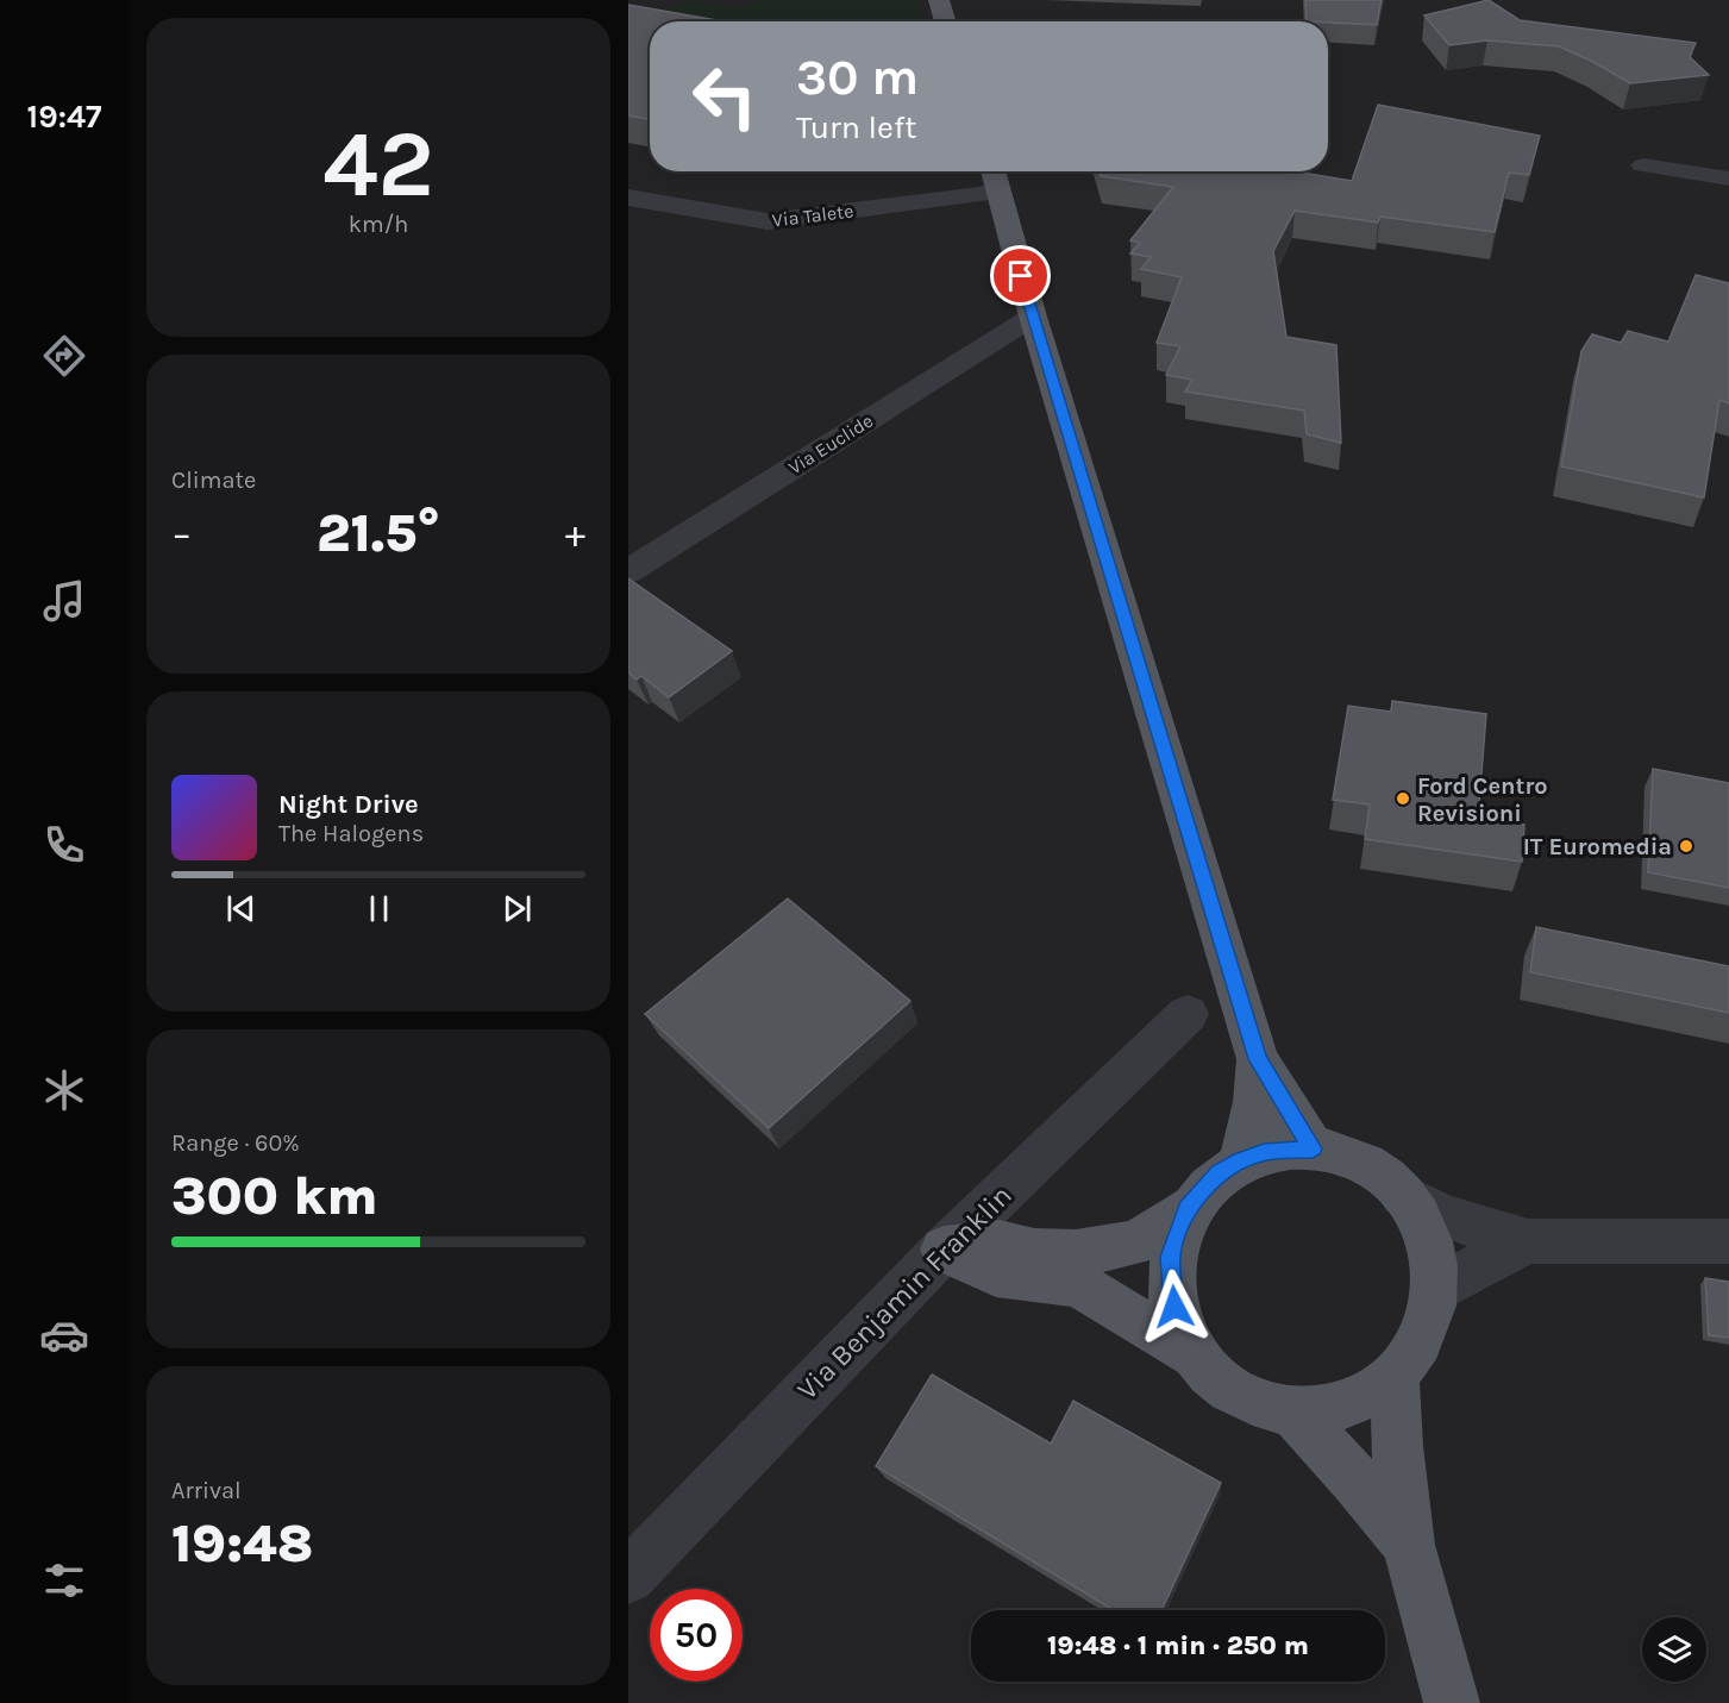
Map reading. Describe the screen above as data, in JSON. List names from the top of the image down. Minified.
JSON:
{"streets":{"street":["Via Talete","Via Euclide","Via Benjamin Franklin"]},"places":["Ford Centro Revisioni","IT Euromedia"],"page":{"tabs":"19:47","tile":[["42","km/h"],"Climate",["Range · 60%","300 km"],["Arrival","19:48"]],"turn":["30 m","Turn left"],"heat":["−","21.5°","+"],"song":["Night Drive","The Halogens"],"limit":"50","trip":"19:48 · 1 min · 250 m"}}
